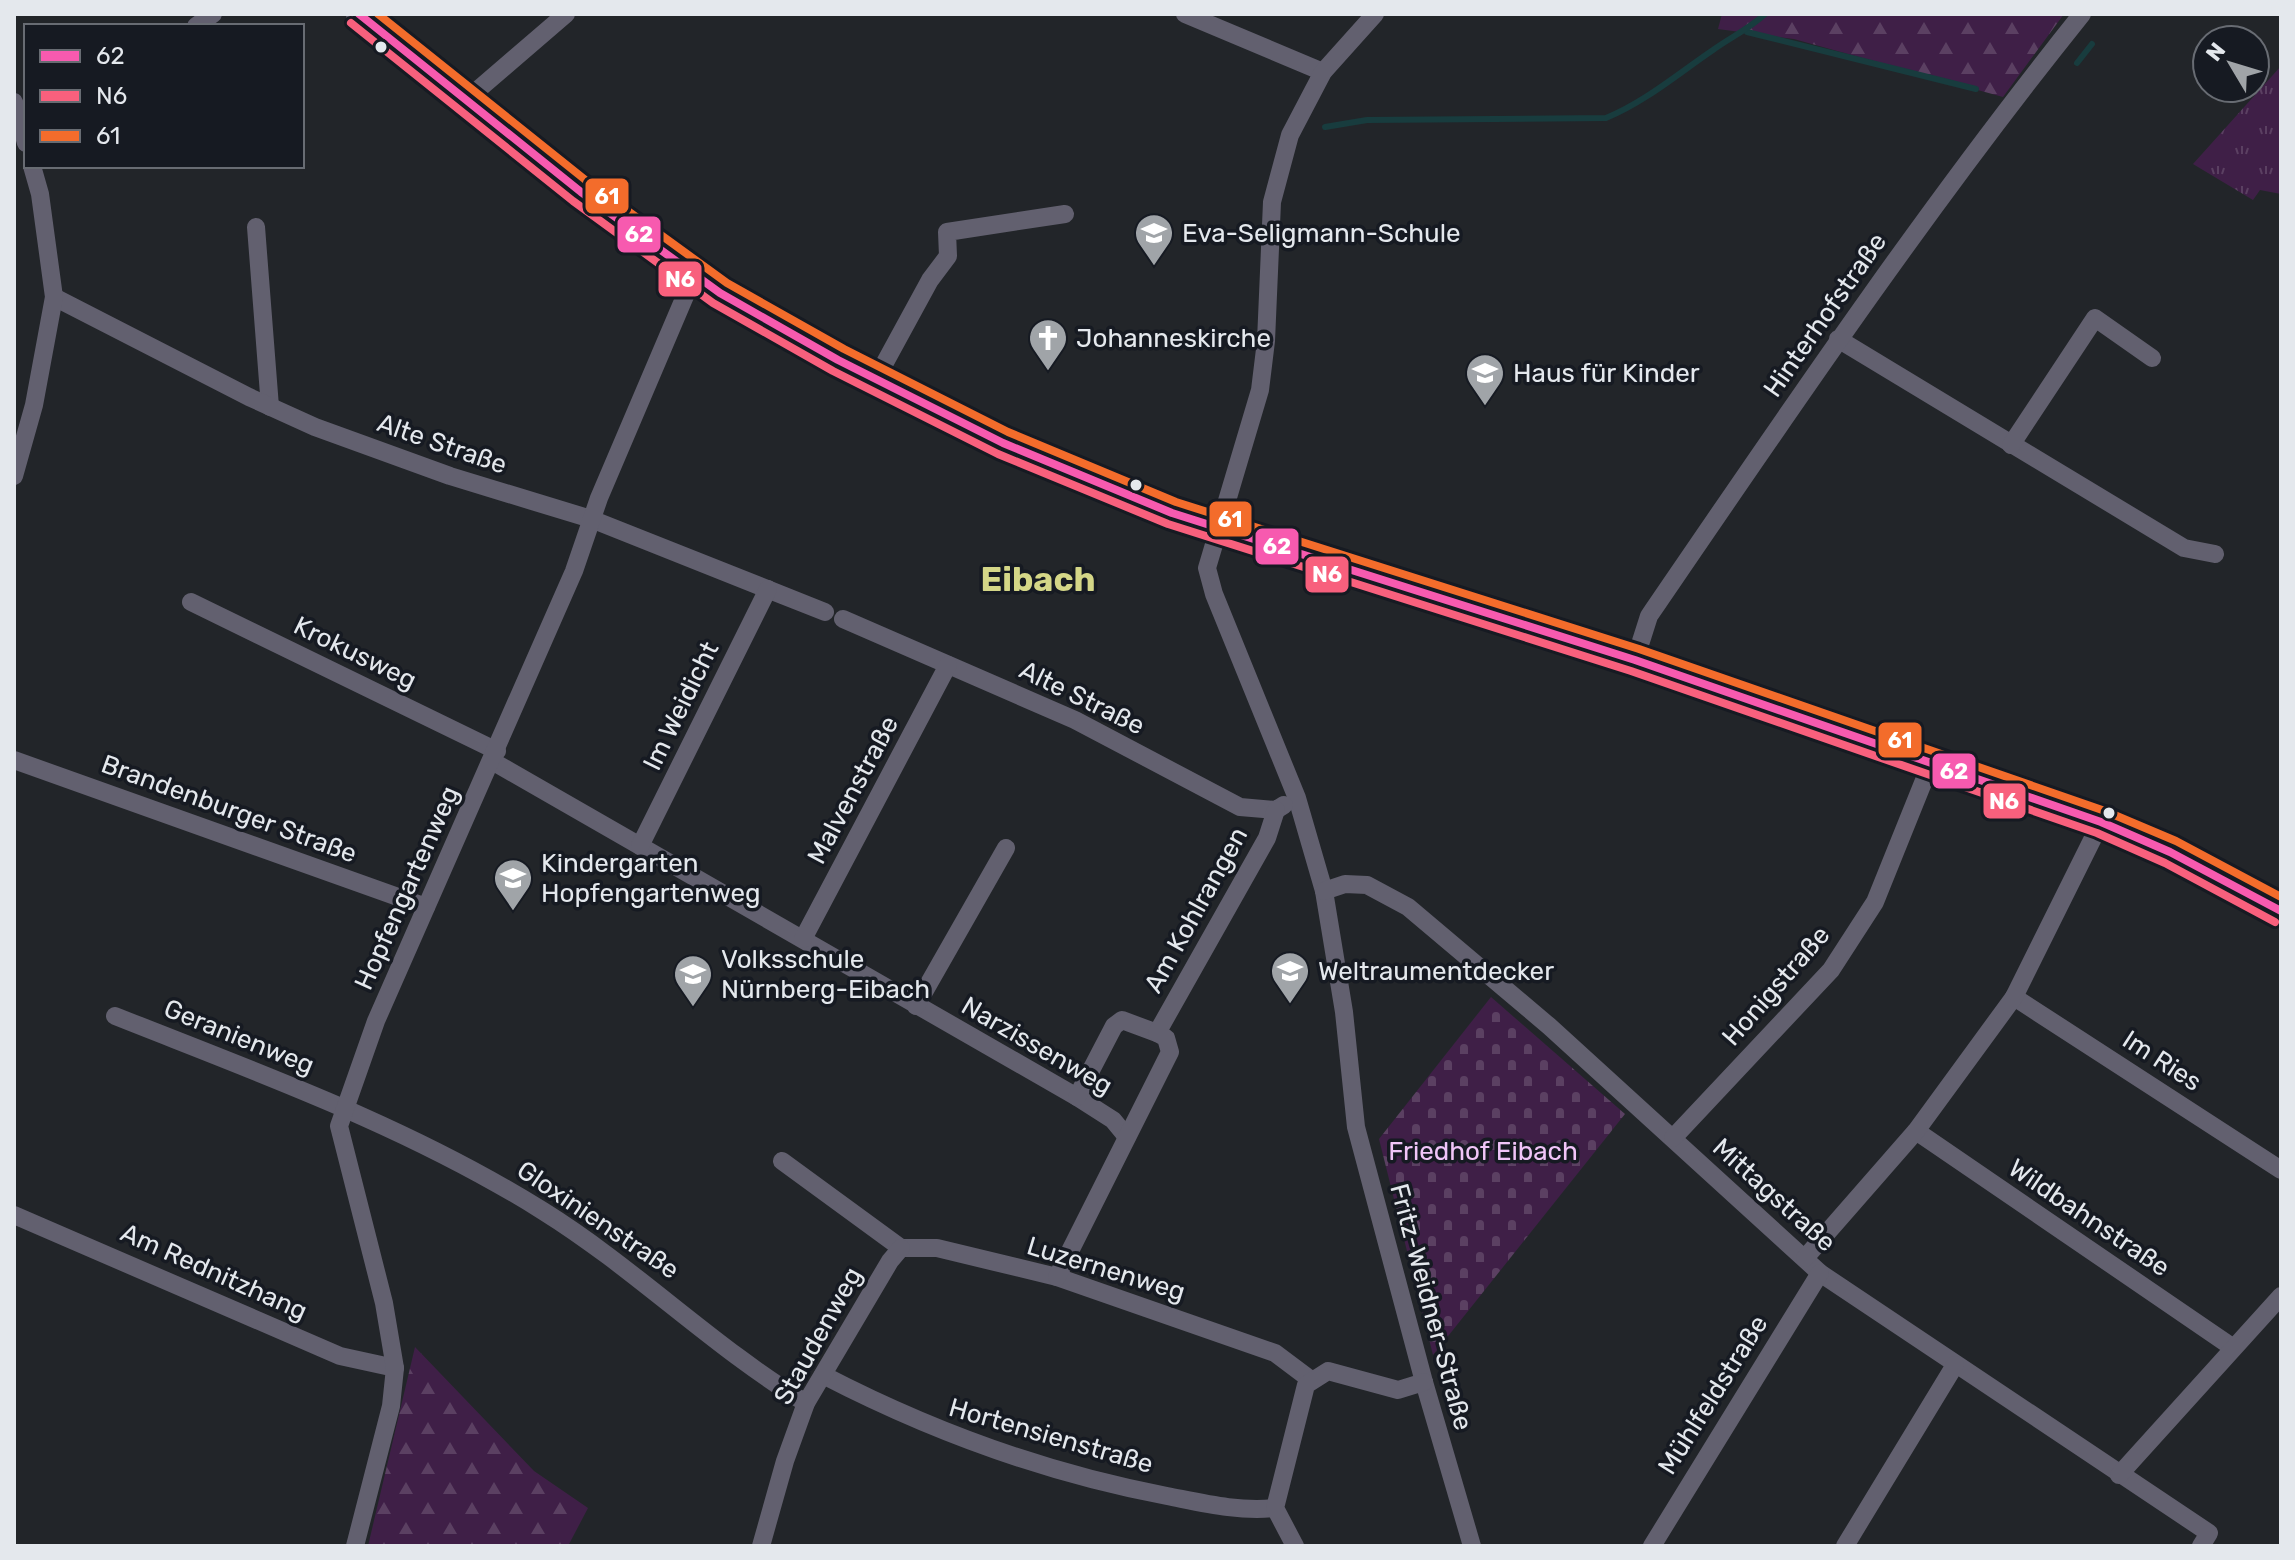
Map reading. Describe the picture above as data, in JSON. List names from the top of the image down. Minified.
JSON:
{"streets":{"street":["Hinterhofstraße","Alte Straße","Krokusweg","Im Weidicht","Malvenstraße","Brandenburger Straße","Hopfengartenweg","Am Kohlrangen","Honigstraße","Geranienweg","Narzissenweg","Im Ries","Mittagstraße","Wildbahnstraße","Gloxinienstraße","Luzernenweg","Am Rednitzhang","Fritz-Weidner-Straße","Staudenweg","Mühlfeldstraße","Hortensienstraße"]},"crossings":[["Alte Straße","Im Weidicht"],["Alte Straße","Malvenstraße"],["Alte Straße","Hopfengartenweg"],["Alte Straße","Am Kohlrangen"],["Krokusweg","Hopfengartenweg"],["Krokusweg","Narzissenweg"],["Im Weidicht","Narzissenweg"],["Malvenstraße","Narzissenweg"],["Brandenburger Straße","Hopfengartenweg"],["Hopfengartenweg","Geranienweg"],["Hopfengartenweg","Narzissenweg"],["Hopfengartenweg","Gloxinienstraße"],["Hopfengartenweg","Am Rednitzhang"],["Am Kohlrangen","Narzissenweg"],["Am Kohlrangen","Luzernenweg"],["Honigstraße","Mittagstraße"],["Geranienweg","Gloxinienstraße"],["Mittagstraße","Fritz-Weidner-Straße"],["Mittagstraße","Mühlfeldstraße"],["Gloxinienstraße","Staudenweg"],["Luzernenweg","Staudenweg"],["Staudenweg","Hortensienstraße"]],"districts":["Eibach"],"parks":["Friedhof Eibach"],"places":{"school or university":["Eva-Seligmann-Schule","Haus für Kinder","Kindergarten Hopfengartenweg","Weltraumentdecker","Volksschule Nürnberg-Eibach"],"church":["Johanneskirche"]},"lines":["transit line 62","transit line 61","transit line N6"],"legend":["62","N6","61"],"north":"top left"}
